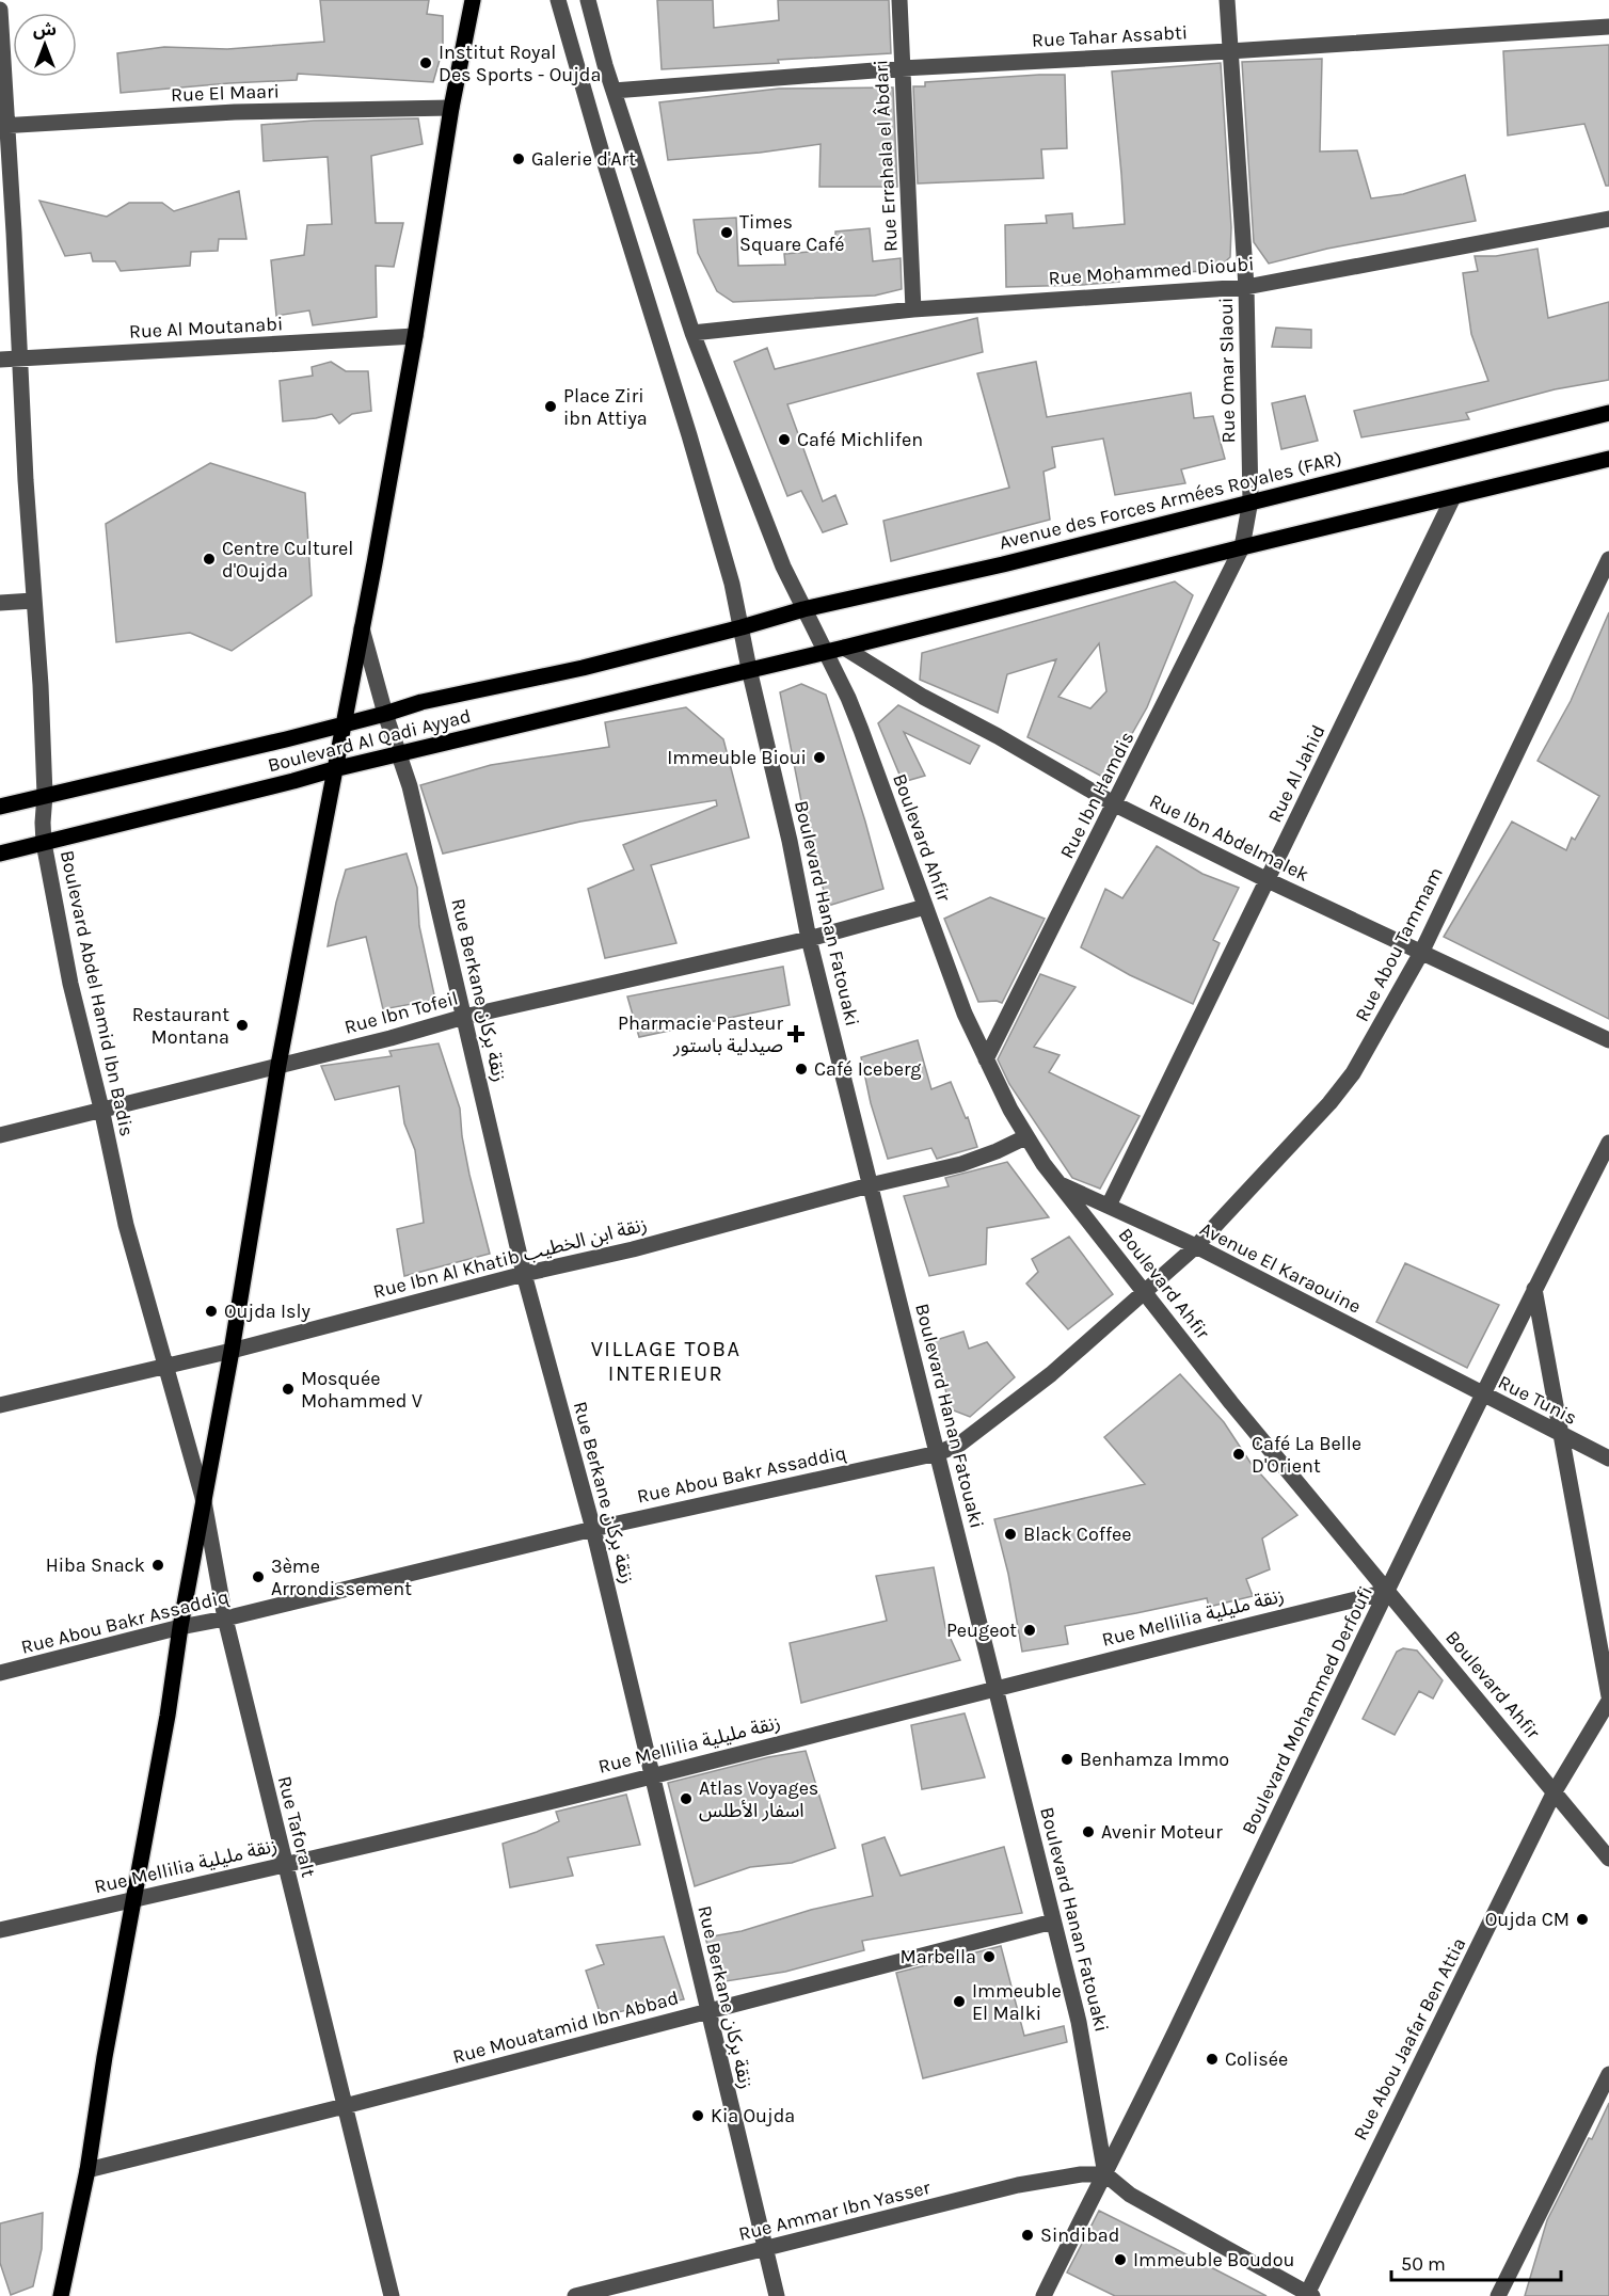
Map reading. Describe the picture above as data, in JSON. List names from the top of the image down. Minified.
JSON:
{"streets":{"main road":["Avenue des Forces Armées Royales (FAR)","Boulevard Al Qadi Ayyad"],"street":["Rue Tahar Assabti","Rue El Maari","Rue Errahala el Âbdari","Rue Mohammed Dioubi","Rue Al Moutanabi","Rue Omar Slaoui","Rue Al Jahid","Rue Ibn Hamdis","Boulevard Ahfir","Rue Ibn Abdelmalek","Boulevard Hanan Fatouaki","Rue Abou Tammam","Rue Berkane زنقة بركان","Boulevard Abdel Hamid Ibn Badis","Rue Ibn Tofeil","Rue Ibn Al Khatib زنقة ابن الخطيب","Avenue El Karaouine","Rue Tunis","Rue Abou Bakr Assaddiq","Rue Mellilia زنقة مليلية","Boulevard Mohammed Derfoufi","Rue Taforalt","Rue Mouatamid Ibn Abbad","Rue Abou Jaafar Ben Attia","Rue Ammar Ibn Yasser"]},"crossings":[["Rue Tahar Assabti","Rue Errahala el Âbdari"],["Rue Tahar Assabti","Rue Omar Slaoui"],["Rue Tahar Assabti","Boulevard Ahfir"],["Rue El Maari","Boulevard Abdel Hamid Ibn Badis"],["Rue Errahala el Âbdari","Rue Mohammed Dioubi"],["Rue Mohammed Dioubi","Rue Omar Slaoui"],["Rue Mohammed Dioubi","Boulevard Ahfir"],["Rue Al Moutanabi","Boulevard Abdel Hamid Ibn Badis"],["Rue Omar Slaoui","Avenue des Forces Armées Royales (FAR)"],["Rue Omar Slaoui","Rue Ibn Hamdis"],["Avenue des Forces Armées Royales (FAR)","Boulevard Al Qadi Ayyad"],["Avenue des Forces Armées Royales (FAR)","Boulevard Ahfir"],["Avenue des Forces Armées Royales (FAR)","Boulevard Hanan Fatouaki"],["Boulevard Al Qadi Ayyad","Boulevard Hanan Fatouaki"],["Boulevard Al Qadi Ayyad","Rue Berkane زنقة بركان"],["Boulevard Al Qadi Ayyad","Boulevard Abdel Hamid Ibn Badis"],["Rue Al Jahid","Rue Ibn Abdelmalek"],["Rue Al Jahid","Avenue El Karaouine"],["Rue Ibn Hamdis","Boulevard Ahfir"],["Rue Ibn Hamdis","Rue Ibn Abdelmalek"],["Boulevard Ahfir","Rue Abou Tammam"],["Boulevard Ahfir","Rue Ibn Tofeil"],["Boulevard Ahfir","Rue Ibn Al Khatib زنقة ابن الخطيب"],["Boulevard Ahfir","Avenue El Karaouine"],["Boulevard Ahfir","Rue Abou Bakr Assaddiq"],["Boulevard Ahfir","Rue Mellilia زنقة مليلية"],["Boulevard Ahfir","Boulevard Mohammed Derfoufi"],["Boulevard Ahfir","Rue Abou Jaafar Ben Attia"],["Rue Ibn Abdelmalek","Rue Abou Tammam"],["Boulevard Hanan Fatouaki","Rue Ibn Tofeil"],["Boulevard Hanan Fatouaki","Rue Ibn Al Khatib زنقة ابن الخطيب"],["Boulevard Hanan Fatouaki","Rue Abou Bakr Assaddiq"],["Boulevard Hanan Fatouaki","Rue Mellilia زنقة مليلية"],["Boulevard Hanan Fatouaki","Boulevard Mohammed Derfoufi"],["Boulevard Hanan Fatouaki","Rue Mouatamid Ibn Abbad"],["Boulevard Hanan Fatouaki","Rue Ammar Ibn Yasser"],["Rue Abou Tammam","Avenue El Karaouine"],["Rue Abou Tammam","Rue Abou Bakr Assaddiq"],["Rue Berkane زنقة بركان","Rue Ibn Tofeil"],["Rue Berkane زنقة بركان","Rue Ibn Al Khatib زنقة ابن الخطيب"],["Rue Berkane زنقة بركان","Rue Abou Bakr Assaddiq"],["Rue Berkane زنقة بركان","Rue Mellilia زنقة مليلية"],["Rue Berkane زنقة بركان","Rue Mouatamid Ibn Abbad"],["Rue Berkane زنقة بركان","Rue Ammar Ibn Yasser"],["Boulevard Abdel Hamid Ibn Badis","Rue Ibn Tofeil"],["Boulevard Abdel Hamid Ibn Badis","Rue Ibn Al Khatib زنقة ابن الخطيب"],["Boulevard Abdel Hamid Ibn Badis","Rue Taforalt"],["Rue Ibn Al Khatib زنقة ابن الخطيب","Rue Taforalt"],["Avenue El Karaouine","Rue Tunis"],["Avenue El Karaouine","Boulevard Mohammed Derfoufi"],["Rue Tunis","Boulevard Mohammed Derfoufi"],["Rue Abou Bakr Assaddiq","Rue Taforalt"],["Rue Mellilia زنقة مليلية","Boulevard Mohammed Derfoufi"],["Rue Mellilia زنقة مليلية","Rue Taforalt"],["Boulevard Mohammed Derfoufi","Rue Ammar Ibn Yasser"],["Rue Taforalt","Rue Mouatamid Ibn Abbad"]],"districts":["VILLAGE TOBA INTERIEUR"],"places":{"other":["Institut Royal Des Sports - Oujda","Galerie d'Art","Times Square Café","Place Ziri ibn Attiya","Café Michlifen","Centre Culturel d'Oujda","Immeuble Bioui","Restaurant Montana","Café Iceberg","Oujda Isly","Mosquée Mohammed V","Café La Belle D'Orient","Black Coffee","Hiba Snack","3ème Arrondissement","Peugeot","Benhamza Immo","Atlas Voyages اسفار الأطلس","Avenir Moteur","Oujda CM","Marbella","Immeuble El Malki","Colisée","Kia Oujda","Sindibad","Immeuble Boudou"],"health":["Pharmacie Pasteur صيدلية باستور"]},"scale_bar":"50 m","north":"top"}
